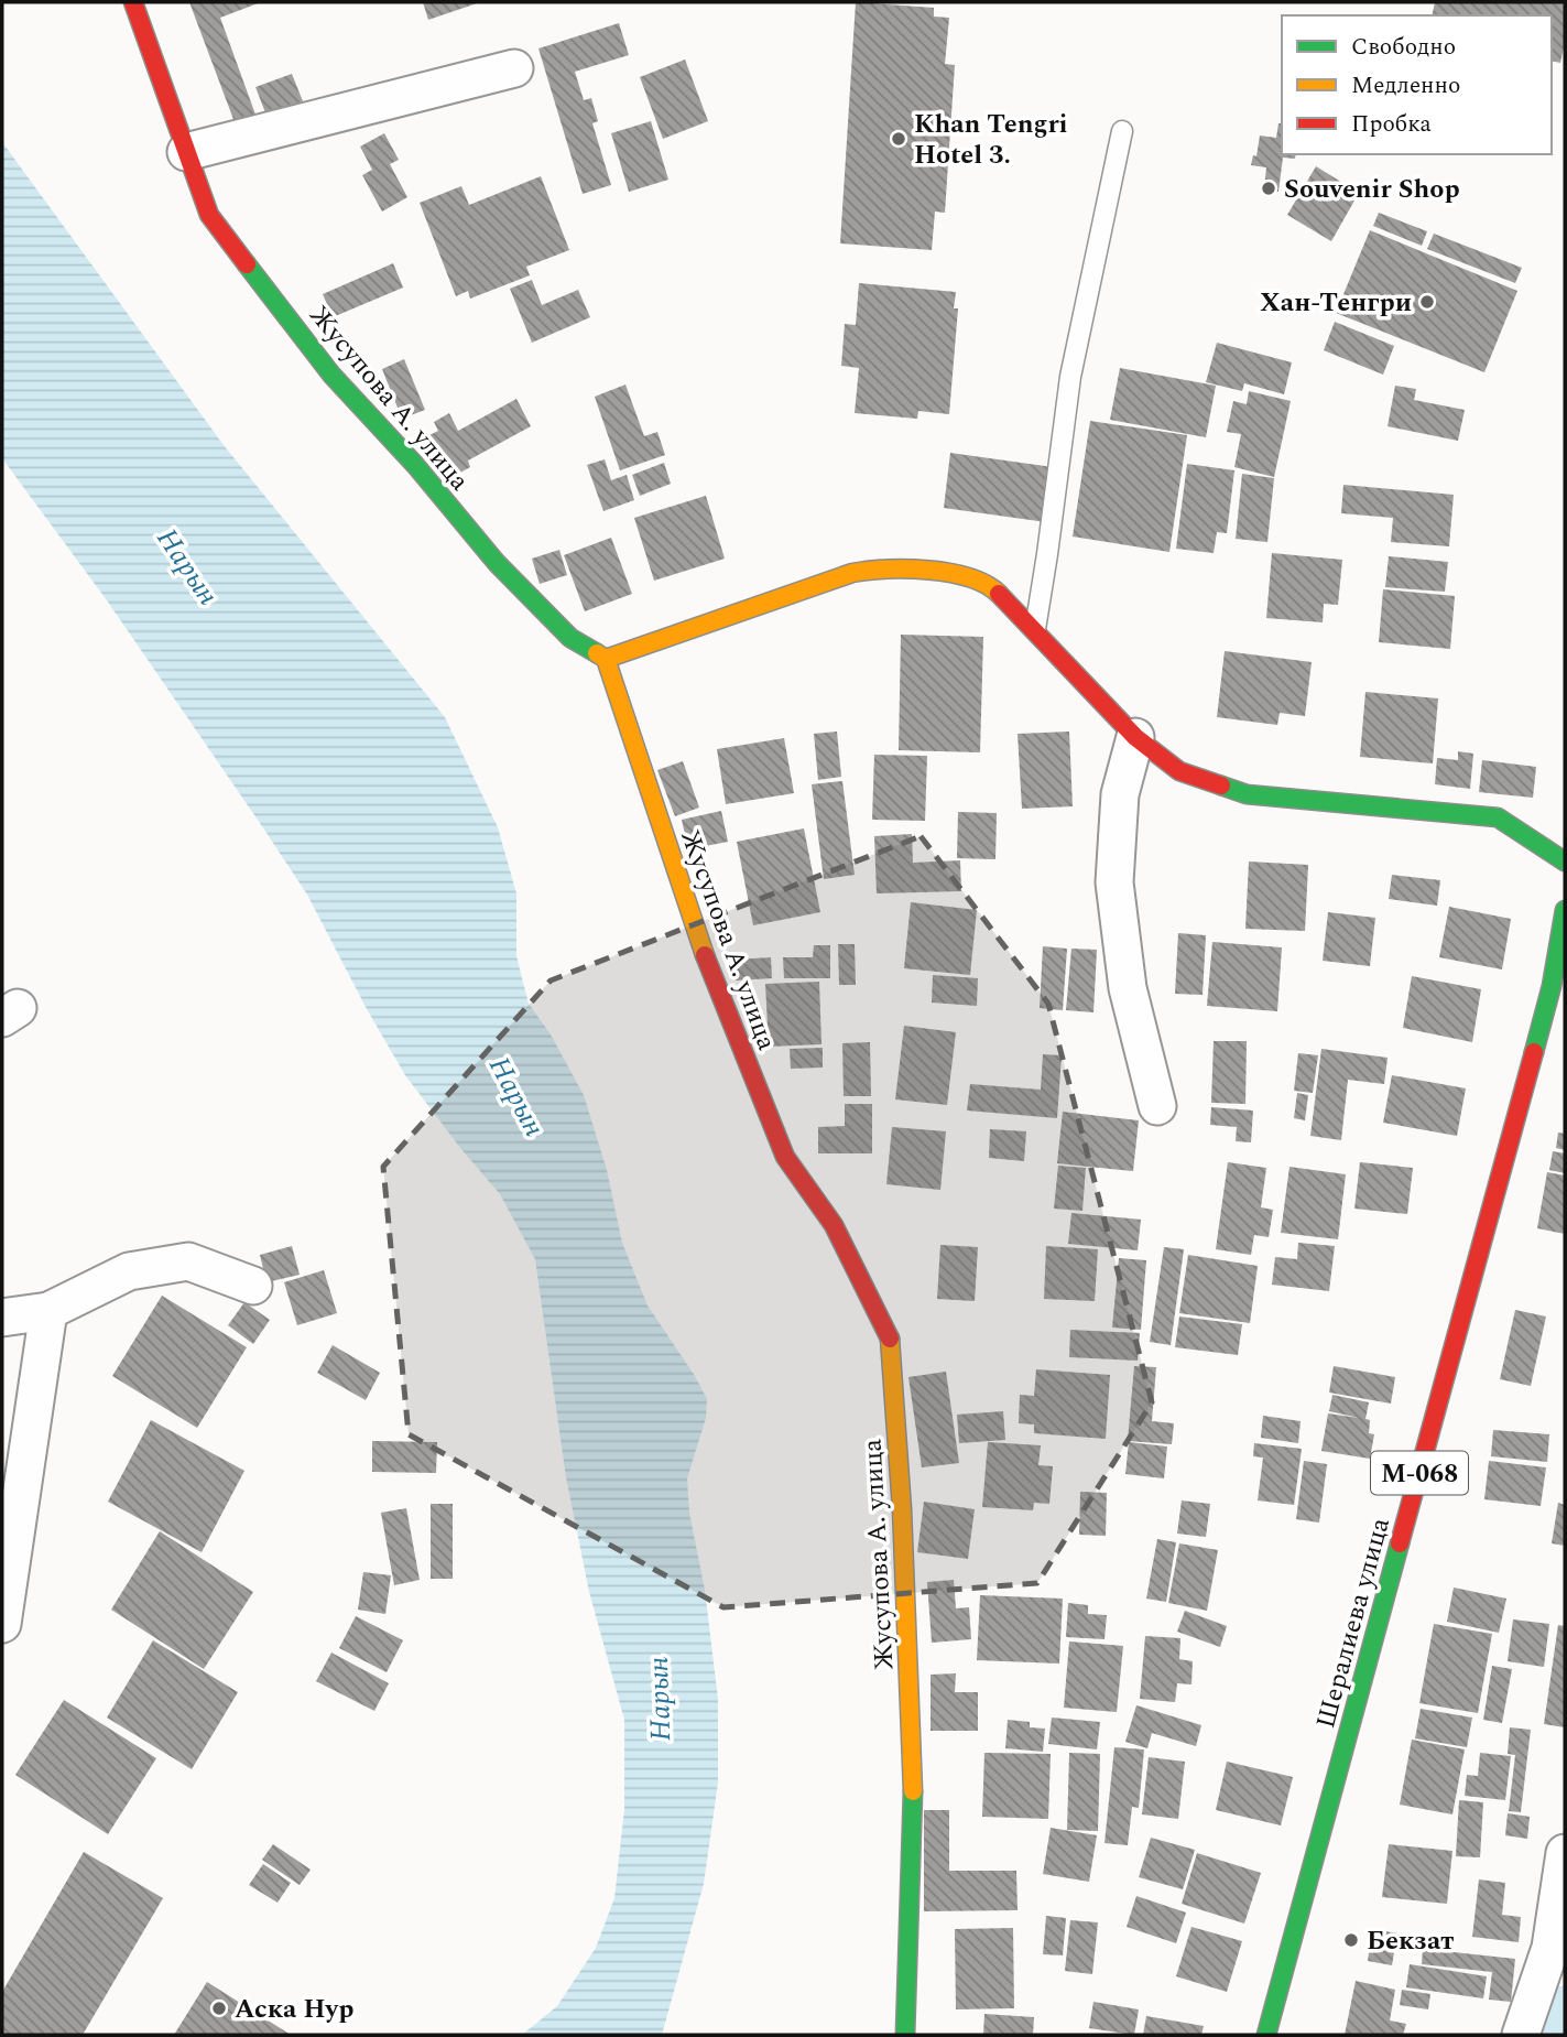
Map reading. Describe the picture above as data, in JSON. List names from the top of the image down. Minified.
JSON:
{"streets":{"street":["Жусупова А. улица","М-068","Шералиева улица"]},"water":["Нарын"],"places":["Khan Tengri Hotel 3.","Souvenir Shop","Хан-Тенгри","Бекзат","Аска Нур"],"legend":["Свободно","Медленно","Пробка"]}
